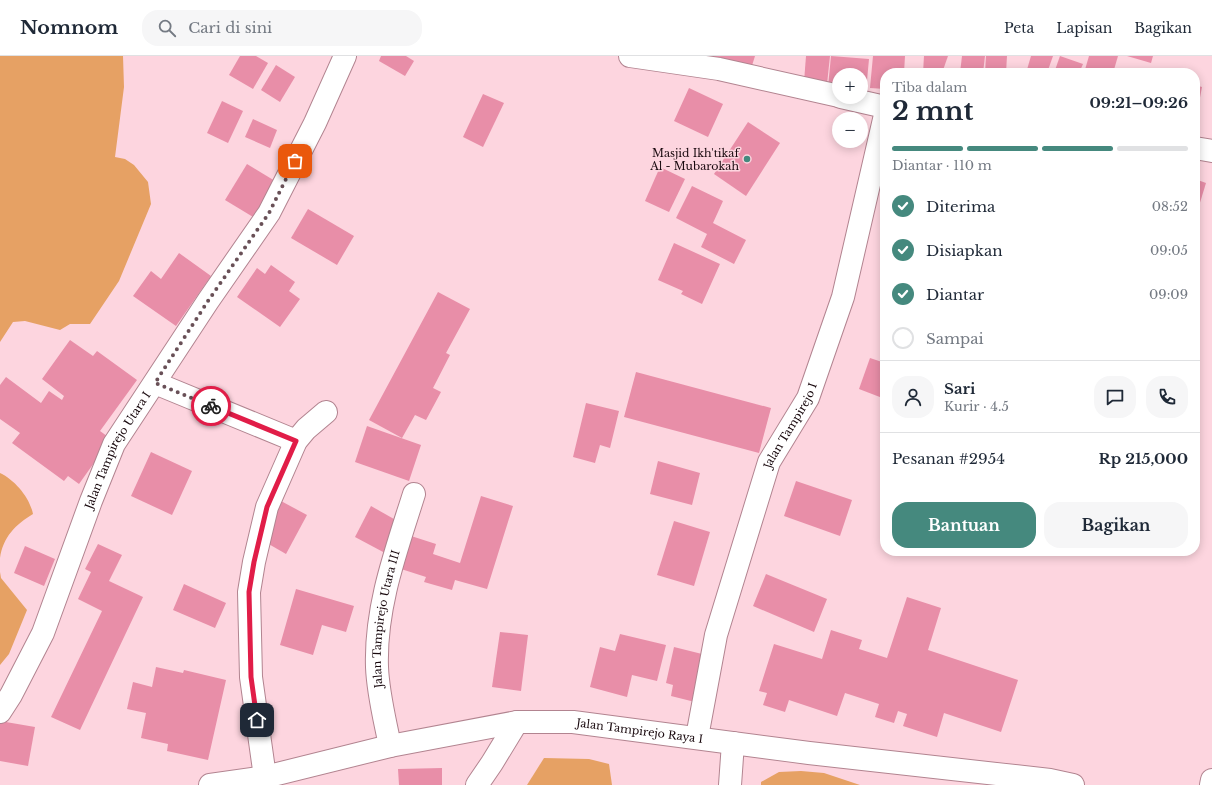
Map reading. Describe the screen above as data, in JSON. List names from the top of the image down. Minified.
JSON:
{"streets":{"street":["Jalan Tampirejo I","Jalan Tampirejo Utara I","Jalan Tampirejo Utara III","Jalan Tampirejo Raya I"]},"crossings":[["Jalan Tampirejo I","Jalan Tampirejo Raya I"],["Jalan Tampirejo Utara III","Jalan Tampirejo Raya I"]],"places":["Masjid Ikh'tikaf Al - Mubarokah"],"page":{"header":"Nomnom","search":"Cari di sini","nav":["Peta","Lapisan","Bagikan"],"map_buttons":["+","−"],"heading":["2 mnt","Tiba dalam","09:21–09:26"],"panel":["Sari","Kurir · 4.5","Pesanan #2954","Rp 215,000"],"bar":"Diantar · 110 m","list":[["Diterima","08:52"],["Disiapkan","09:05"],["Diantar","09:09"],"Sampai"],"buttons":["Bantuan","Bagikan"]}}
